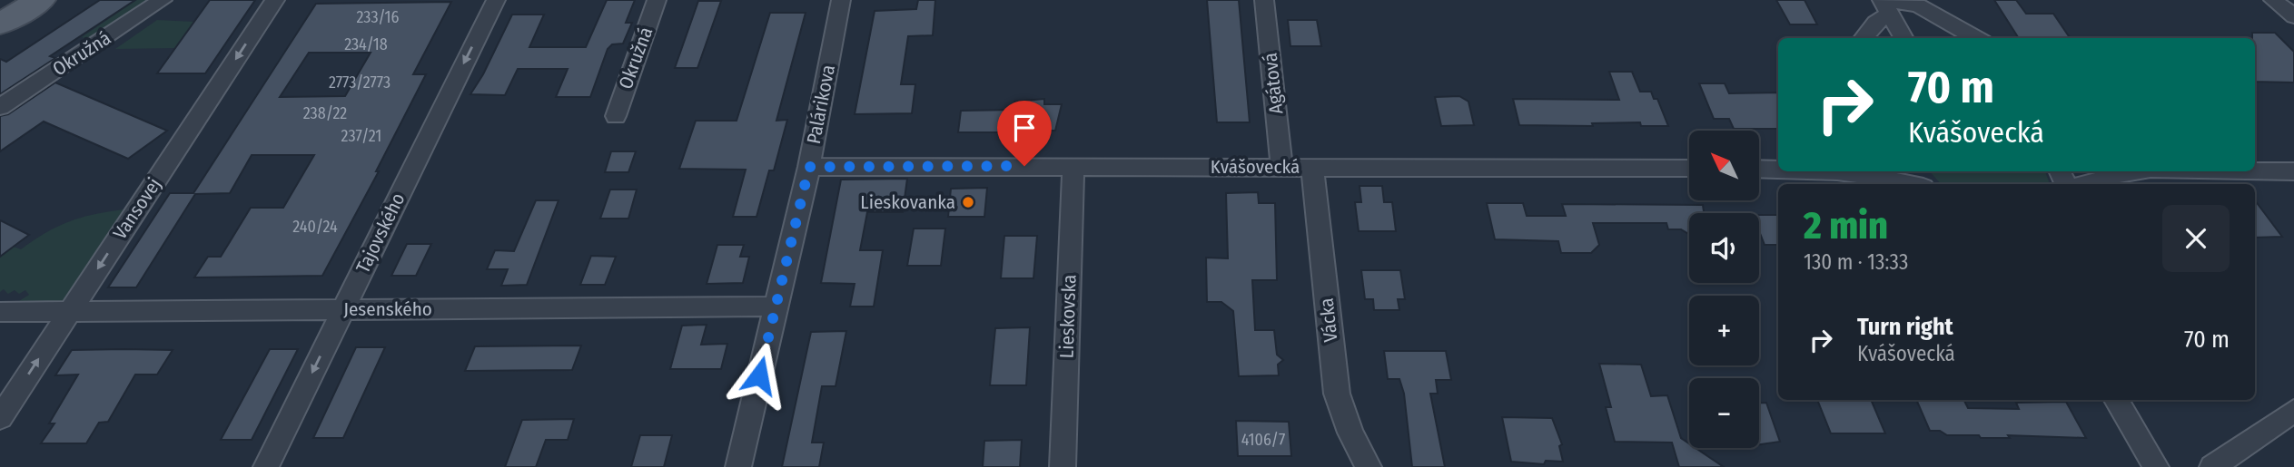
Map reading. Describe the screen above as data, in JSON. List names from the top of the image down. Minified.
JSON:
{"streets":{"street":["Okružná","Agátová","Palárikova","Kvášovecká","Vansovej","Tajovského","Jesenského","Lieskovska","Vácka"]},"crossings":[["Agátová","Kvášovecká"],["Palárikova","Kvášovecká"],["Palárikova","Jesenského"],["Kvášovecká","Lieskovska"],["Kvášovecká","Vácka"],["Vansovej","Jesenského"],["Tajovského","Jesenského"]],"one_way":["Tajovského"],"places":["Lieskovanka"],"house_numbers":["233/16","234/18","2773/2773","238/22","237/21","240/24","4106/7"],"north":"top left","page":{"turn":["70 m","Kvášovecká"],"map_buttons":["+","−"],"heading":["2 min","130 m · 13:33"],"list":[{"name":"Turn right","note":"Kvášovecká","value":"70 m"}]}}
